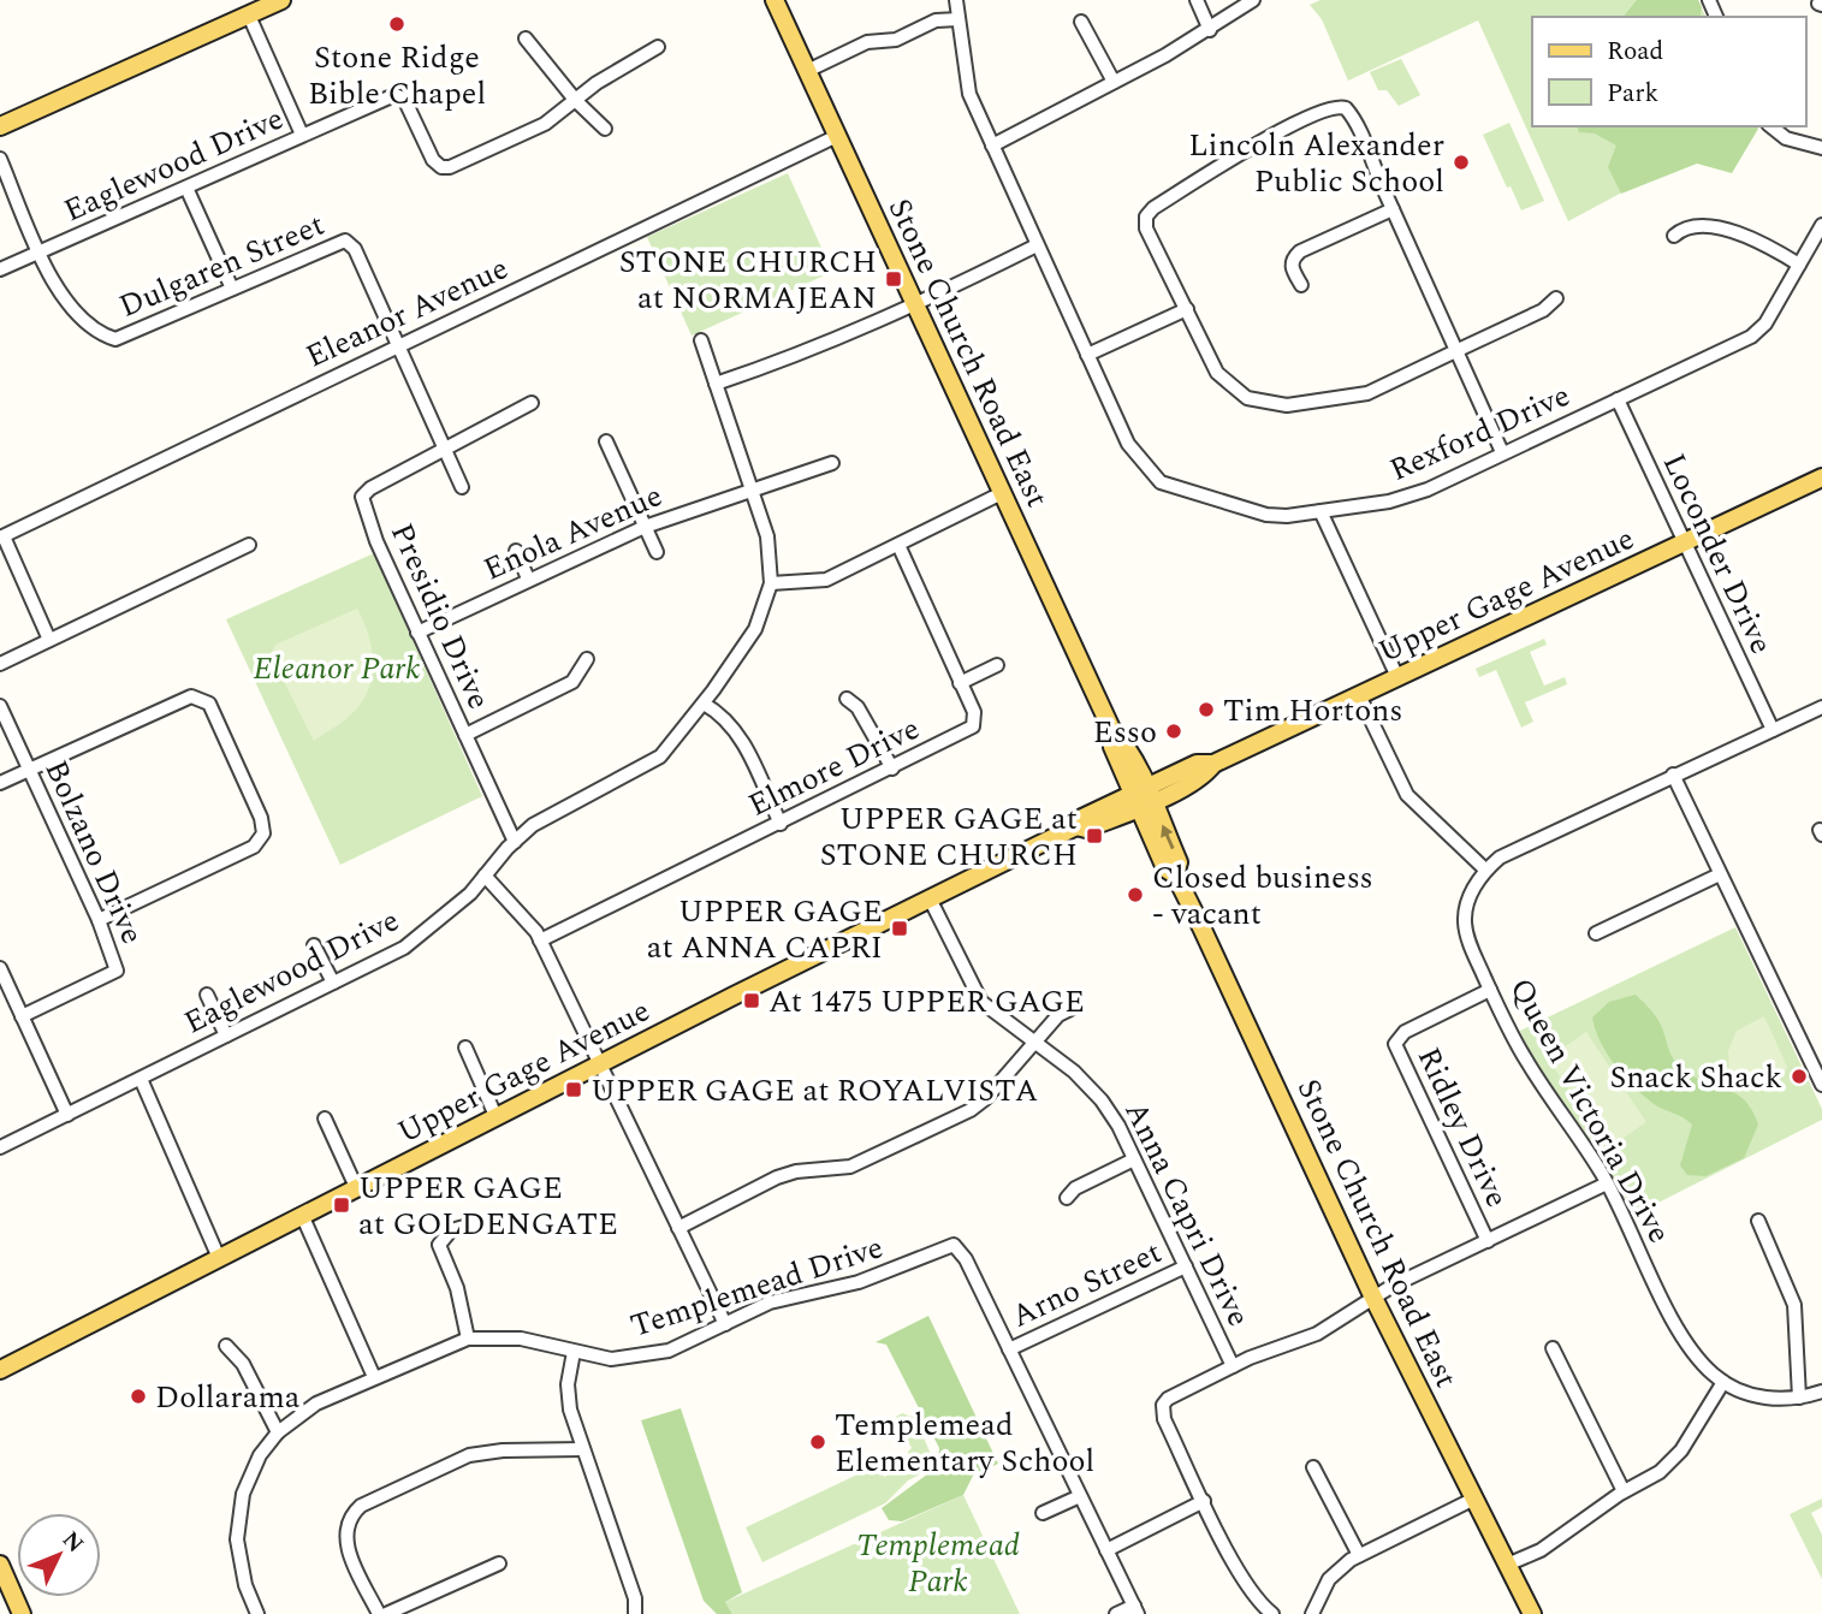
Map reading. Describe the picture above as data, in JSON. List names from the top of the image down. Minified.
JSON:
{"streets":{"main road":["Stone Church Road East","Upper Gage Avenue"],"street":["Eaglewood Drive","Dulgaren Street","Eleanor Avenue","Rexford Drive","Enola Avenue","Loconder Drive","Presidio Drive","Elmore Drive","Bolzano Drive","Queen Victoria Drive","Ridley Drive","Anna Capri Drive","Arno Street","Templemead Drive"]},"crossings":[["Eaglewood Drive","Dulgaren Street"],["Eaglewood Drive","Enola Avenue"],["Eaglewood Drive","Presidio Drive"],["Dulgaren Street","Eleanor Avenue"],["Dulgaren Street","Presidio Drive"],["Eleanor Avenue","Stone Church Road East"],["Stone Church Road East","Upper Gage Avenue"],["Rexford Drive","Loconder Drive"],["Enola Avenue","Presidio Drive"],["Loconder Drive","Upper Gage Avenue"],["Upper Gage Avenue","Anna Capri Drive"],["Queen Victoria Drive","Ridley Drive"],["Anna Capri Drive","Arno Street"],["Arno Street","Templemead Drive"]],"parks":["Eleanor Park","Templemead Park"],"places":{"other":["Stone Ridge Bible Chapel","Lincoln Alexander Public School","Tim Hortons","Esso","Closed business - vacant","Snack Shack","Dollarama","Templemead Elementary School"],"transit":["STONE CHURCH at NORMAJEAN","UPPER GAGE at STONE CHURCH","UPPER GAGE at ANNA CAPRI","At 1475 UPPER GAGE","UPPER GAGE at ROYALVISTA","UPPER GAGE at GOLDENGATE"]},"legend":["Road","Park"],"north":"top right"}
